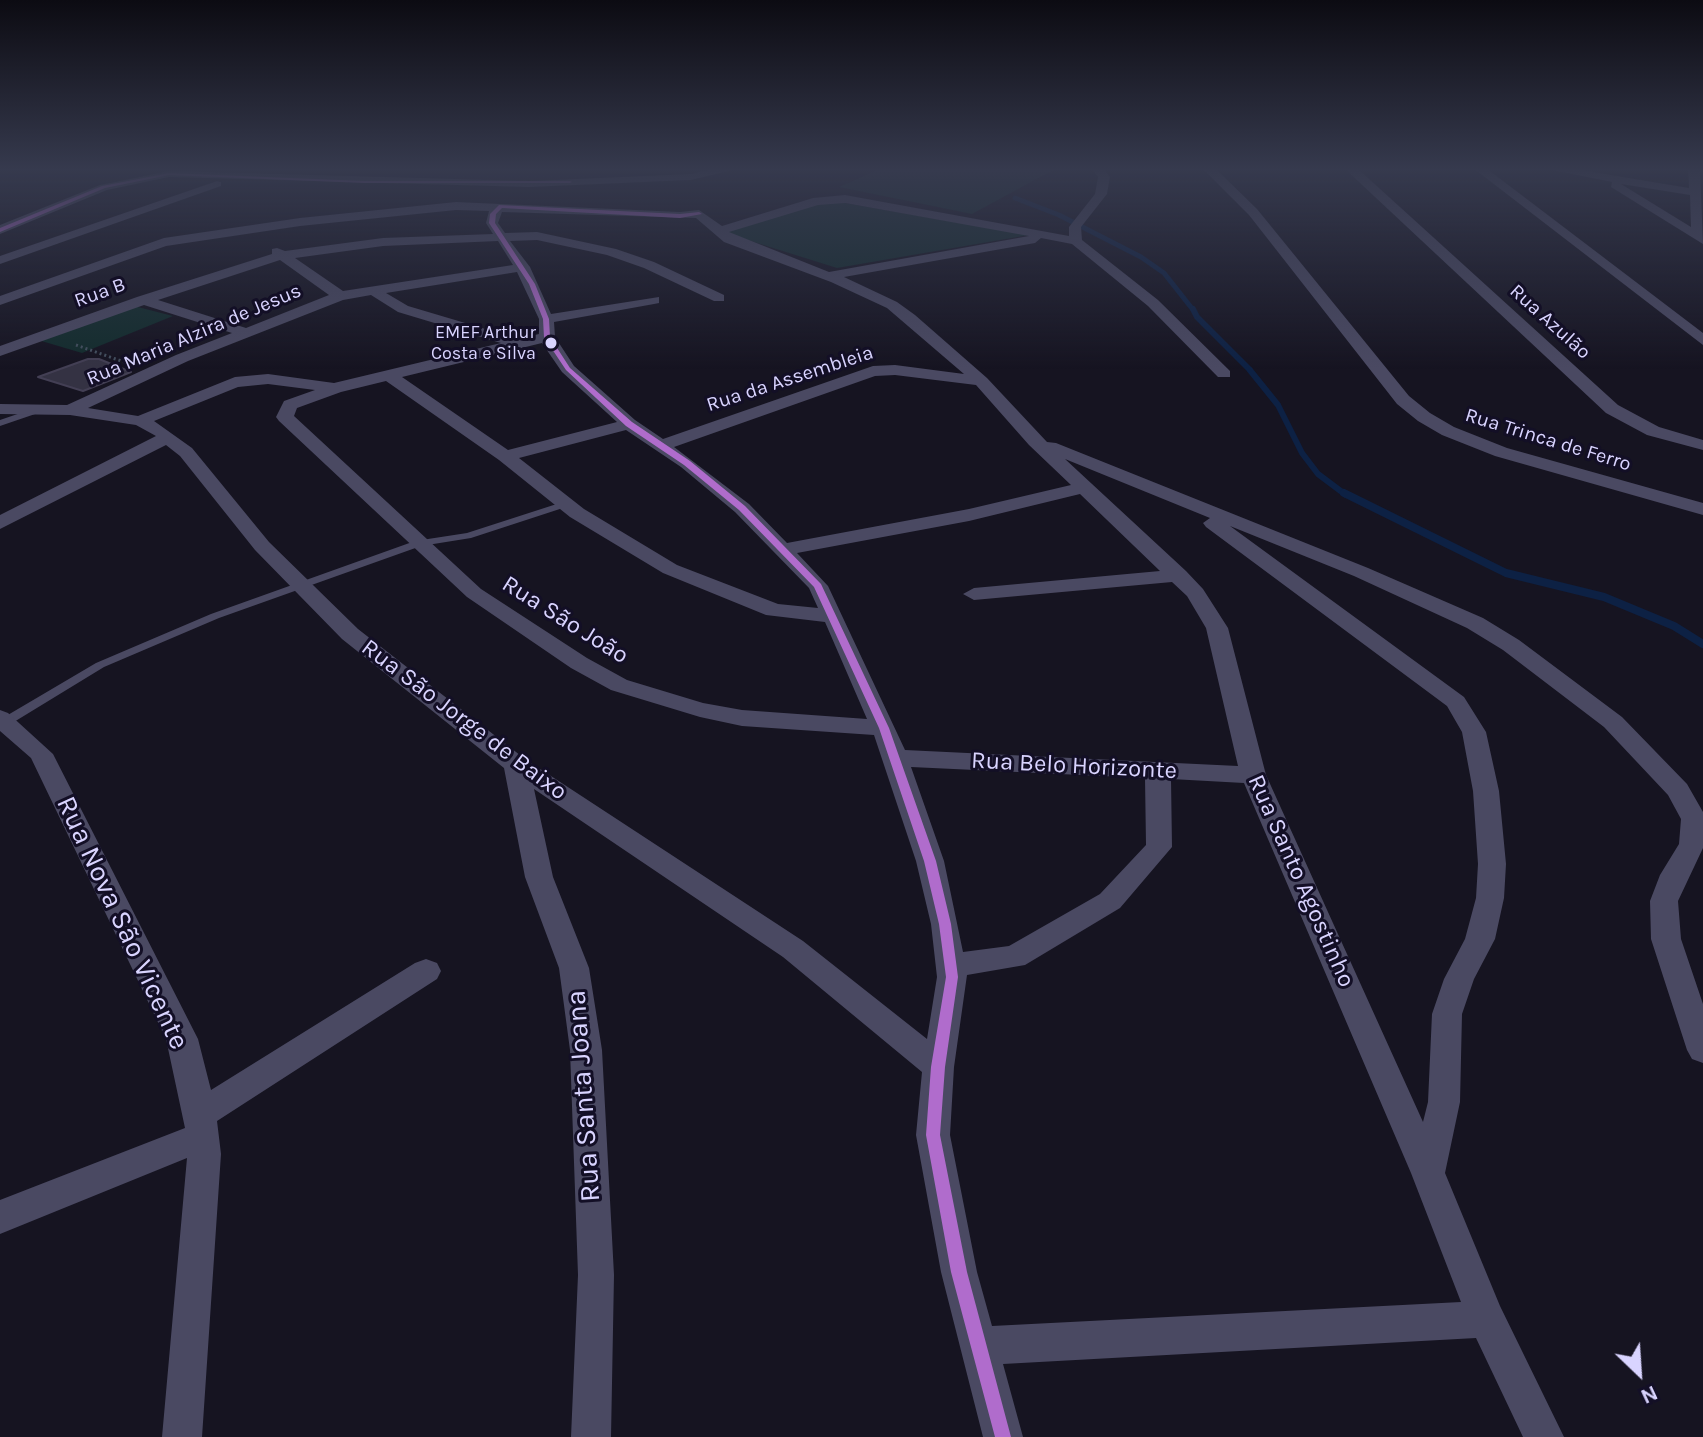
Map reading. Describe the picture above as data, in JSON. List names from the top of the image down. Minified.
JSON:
{"streets":{"street":["Rua B","Rua Azulão","Rua Maria Alzira de Jesus","Rua da Assembleia","Rua Trinca de Ferro","Rua São João","Rua São Jorge de Baixo","Rua Belo Horizonte","Rua Santo Agostinho","Rua Nova São Vicente","Rua Santa Joana"]},"crossings":[["Rua da Assembleia","Rua Santo Agostinho"],["Rua São Jorge de Baixo","Rua Santa Joana"],["Rua Belo Horizonte","Rua Santo Agostinho"]],"places":["EMEF Arthur Costa e Silva"],"north":"bottom right"}
